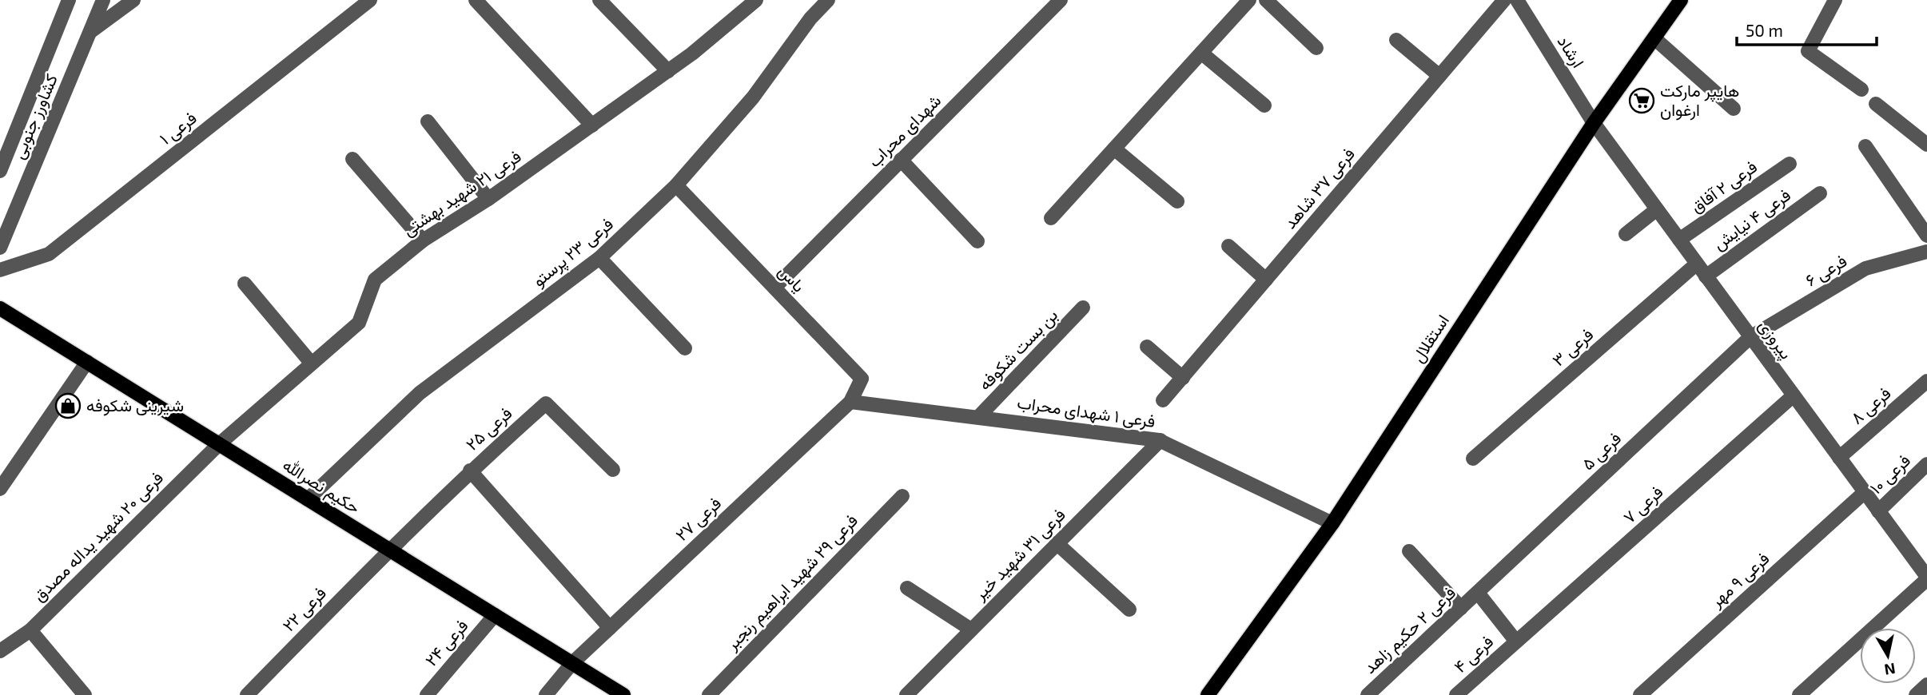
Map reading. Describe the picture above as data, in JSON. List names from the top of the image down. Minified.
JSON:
{"streets":{"main road":["استقلال","حکیم نصرالله"],"street":["ارشاد","کشاورز جنوبی","فرعی ۱","شهدای محراب","فرعی ۲ آفاق","فرعی ۳۷ شاهد","فرعی ۲۱ شهید بهشتی","فرعی ۴ نیایش","فرعی ۲۳ پرستو","فرعی ۶","یاس","پیروزی","فرعی ۳","بن بست شکوفه","فرعی ۸","فرعی ۱ شهدای محراب","فرعی ۲۵","فرعی ۵","فرعی ۱۰","فرعی ۷","فرعی ۲۷","فرعی ۲۰ شهید یداله مصدق","فرعی ۳۱ شهید خیر","فرعی ۹ مهر","فرعی ۲۹ شهید ابراهیم رنجبر","فرعی ۲۲","فرعی ۲ حکیم زاهد","فرعی ۲۴","فرعی ۴"]},"crossings":[["ارشاد","استقلال"],["ارشاد","پیروزی"],["شهدای محراب","یاس"],["فرعی ۲ آفاق","پیروزی"],["فرعی ۲۱ شهید بهشتی","حکیم نصرالله"],["فرعی ۲۱ شهید بهشتی","فرعی ۲۰ شهید یداله مصدق"],["فرعی ۴ نیایش","پیروزی"],["فرعی ۲۳ پرستو","یاس"],["فرعی ۲۳ پرستو","حکیم نصرالله"],["فرعی ۶","پیروزی"],["فرعی ۶","فرعی ۵"],["یاس","فرعی ۱ شهدای محراب"],["یاس","فرعی ۲۷"],["استقلال","پیروزی"],["استقلال","فرعی ۱ شهدای محراب"],["پیروزی","فرعی ۳"],["پیروزی","فرعی ۸"],["پیروزی","فرعی ۵"],["پیروزی","فرعی ۱۰"],["پیروزی","فرعی ۷"],["پیروزی","فرعی ۹ مهر"],["بن بست شکوفه","فرعی ۱ شهدای محراب"],["فرعی ۱ شهدای محراب","فرعی ۲۷"],["فرعی ۱ شهدای محراب","فرعی ۳۱ شهید خیر"],["فرعی ۲۵","حکیم نصرالله"],["فرعی ۲۵","فرعی ۲۲"],["فرعی ۵","فرعی ۲ حکیم زاهد"],["حکیم نصرالله","فرعی ۲۷"],["حکیم نصرالله","فرعی ۲۰ شهید یداله مصدق"],["حکیم نصرالله","فرعی ۲۲"],["حکیم نصرالله","فرعی ۲۴"],["فرعی ۷","فرعی ۴"]],"places":{"supermarket":["هایپر مارکت ارغوان"],"shop":["شیرینی شکوفه"]},"scale_bar":"50 m","north":"bottom"}
